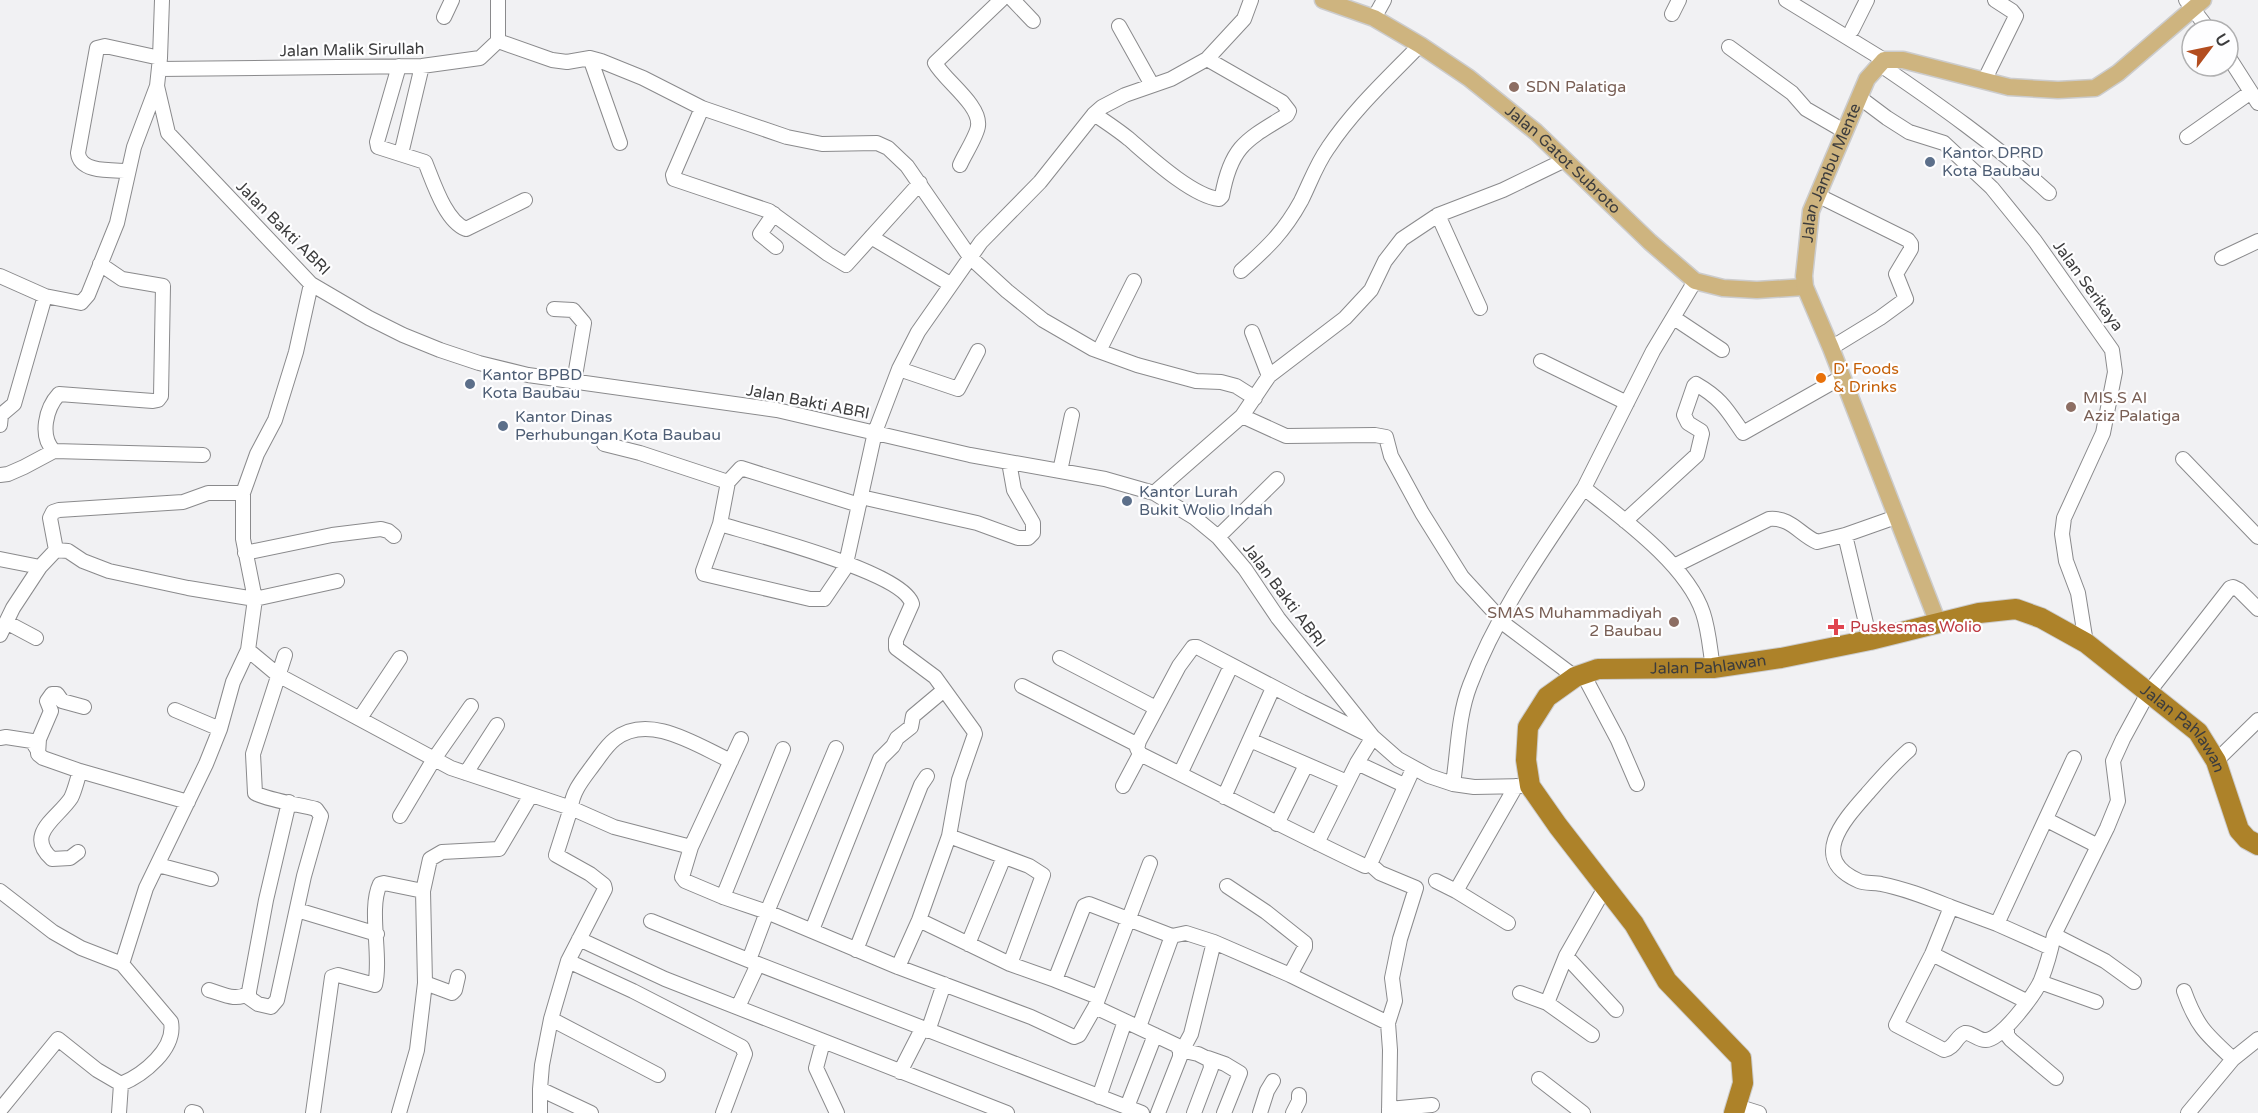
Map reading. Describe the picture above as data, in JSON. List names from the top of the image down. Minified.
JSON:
{"streets":{"highway":["Jalan Pahlawan"],"main road":["Jalan Gatot Subroto","Jalan Jambu Mente"],"street":["Jalan Malik Sirullah","Jalan Bakti ABRI","Jalan Serikaya"]},"crossings":[["Jalan Malik Sirullah","Jalan Bakti ABRI"],["Jalan Gatot Subroto","Jalan Jambu Mente"],["Jalan Jambu Mente","Jalan Serikaya"],["Jalan Jambu Mente","Jalan Pahlawan"],["Jalan Bakti ABRI","Jalan Pahlawan"],["Jalan Serikaya","Jalan Pahlawan"]],"places":{"other":["SDN Palatiga","Kantor DPRD Kota Baubau","D' Foods & Drinks","Kantor BPBD Kota Baubau","MIS.S Al Aziz Palatiga","Kantor Dinas Perhubungan Kota Baubau","Kantor Lurah Bukit Wolio Indah","SMAS Muhammadiyah 2 Baubau"],"health":["Puskesmas Wolio"]},"north":"top right"}
